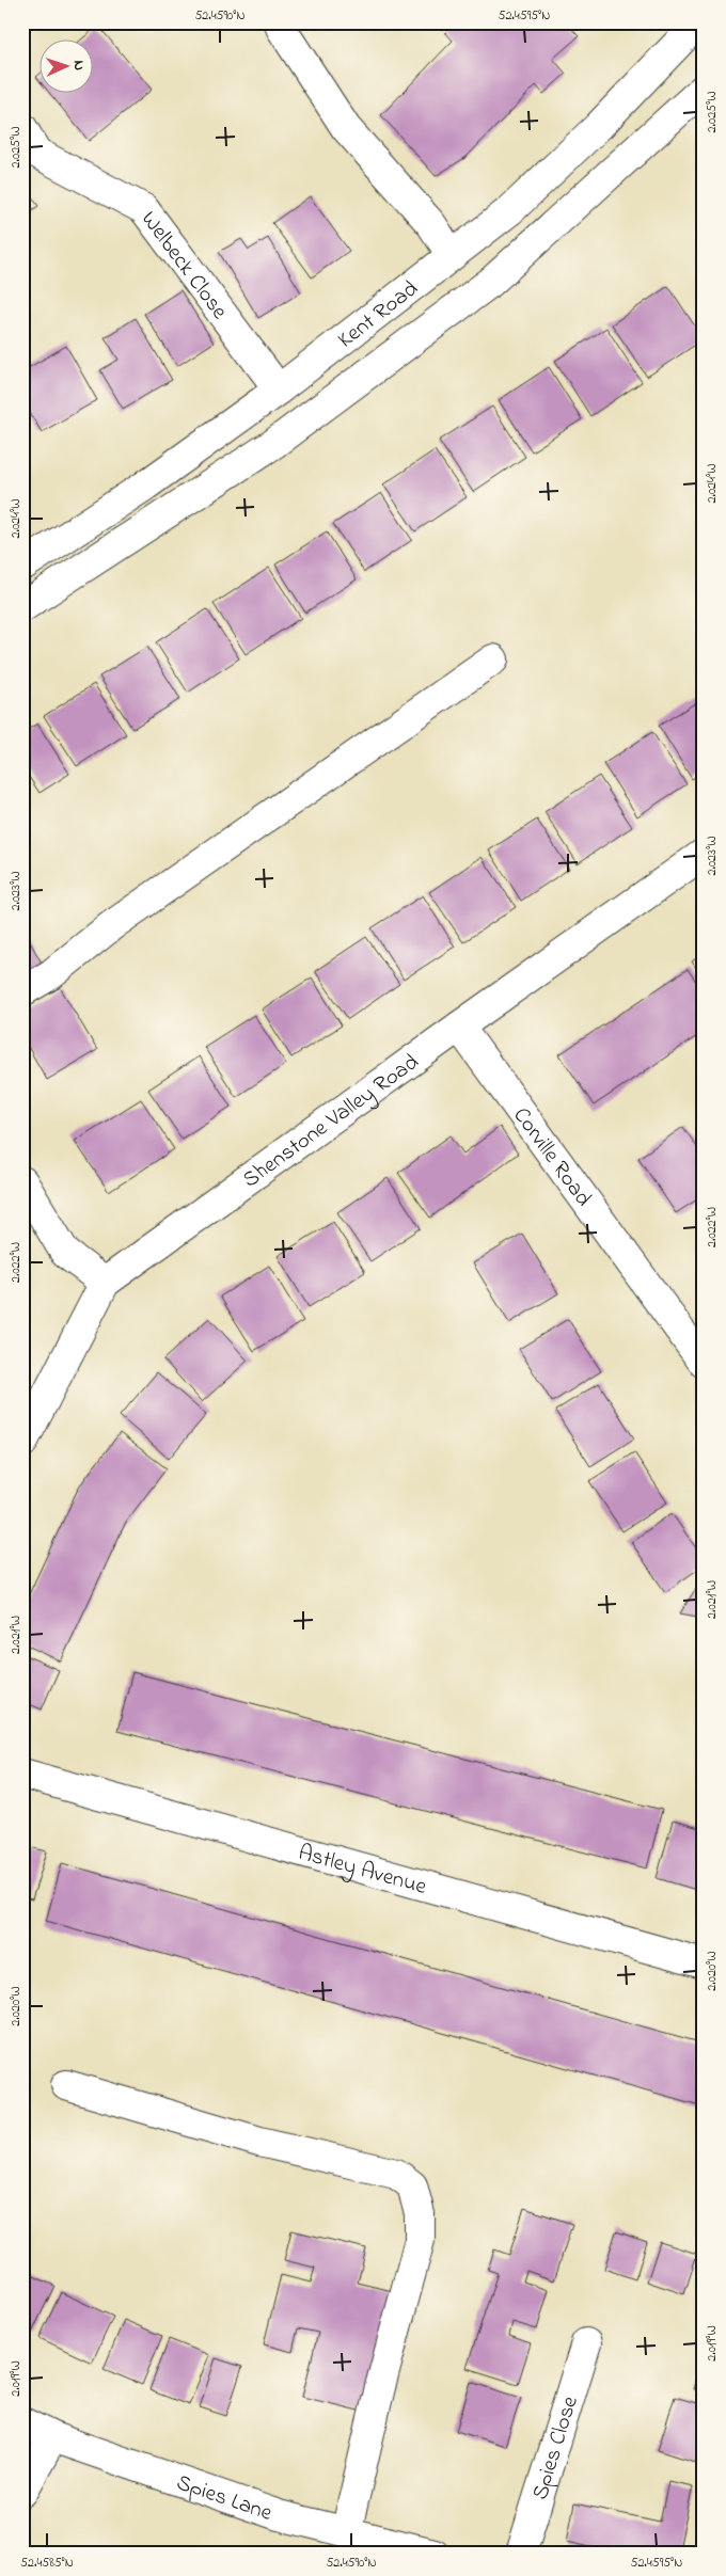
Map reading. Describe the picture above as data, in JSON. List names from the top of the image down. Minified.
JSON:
{"streets":{"street":["Welbeck Close","Kent Road","Shenstone Valley Road","Corville Road","Astley Avenue","Spies Close","Spies Lane"]},"crossings":[["Welbeck Close","Kent Road"],["Shenstone Valley Road","Corville Road"]],"north":"right","coordinates":["52.4590°N","52.4595°N","2.025°W","2.024°W","2.023°W","2.022°W","2.021°W","2.020°W","2.019°W","52.4585°N"]}
